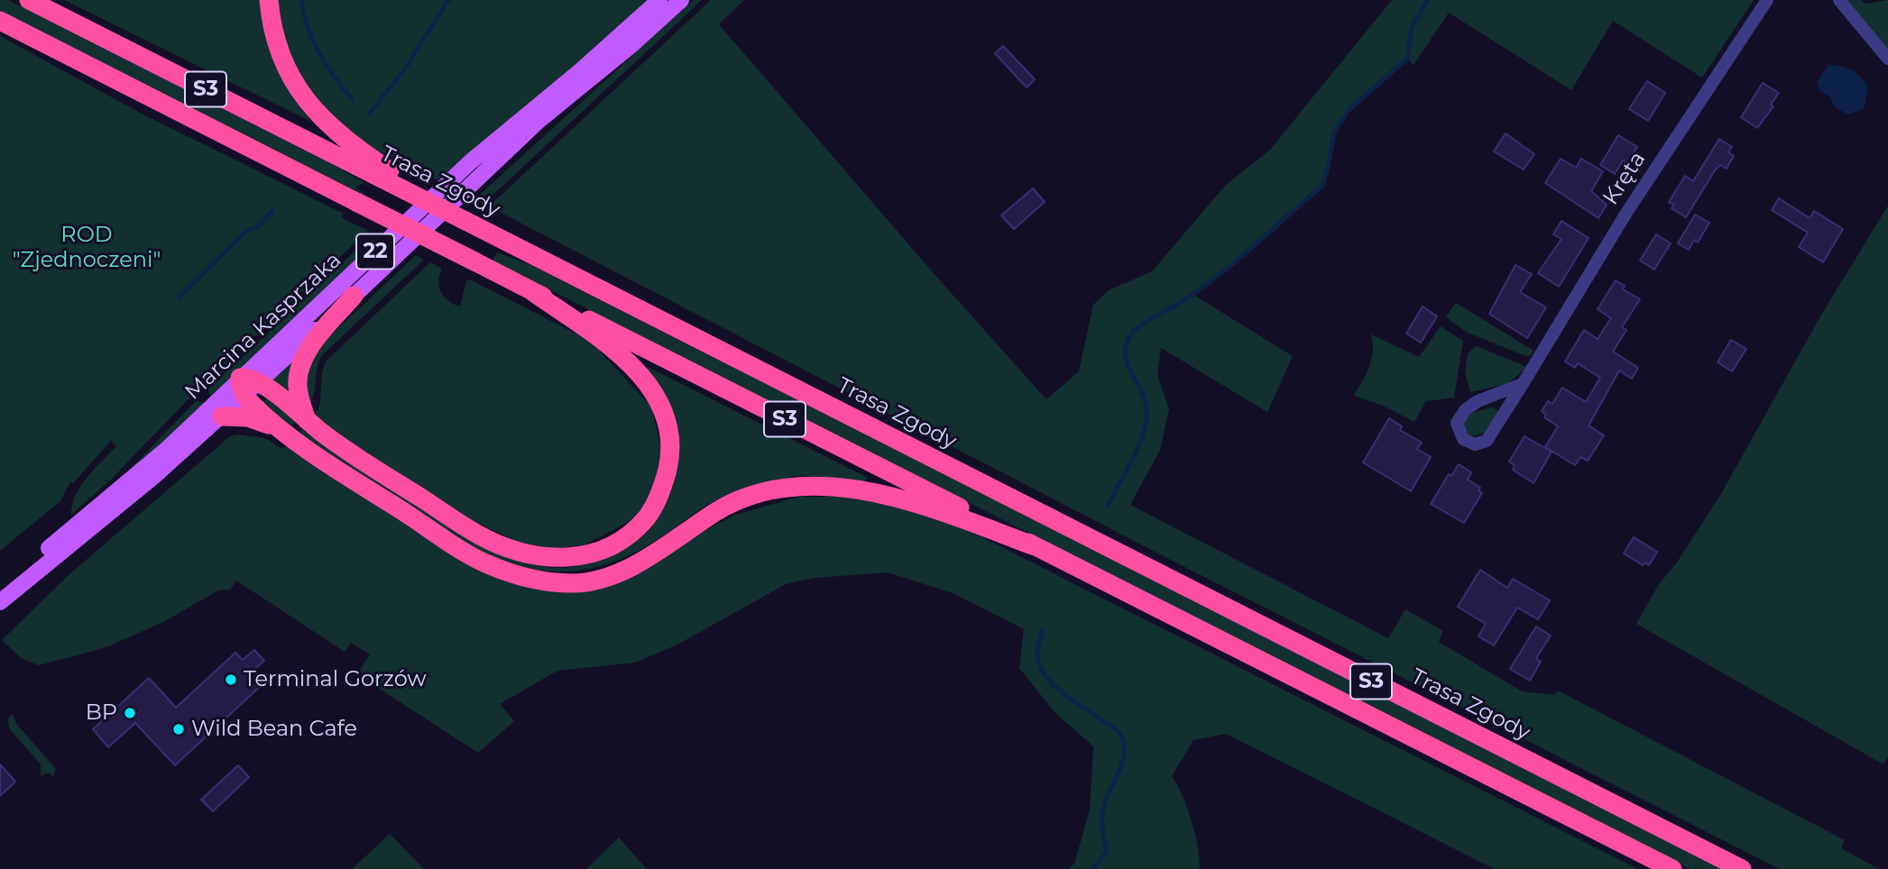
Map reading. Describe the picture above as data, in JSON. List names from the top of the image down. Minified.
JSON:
{"streets":{"highway":["S3","Trasa Zgody"],"main road":["22","Marcina Kasprzaka"],"street":["Kręta"]},"parks":["ROD \"Zjednoczeni\""],"places":["Terminal Gorzów","BP","Wild Bean Cafe"]}
